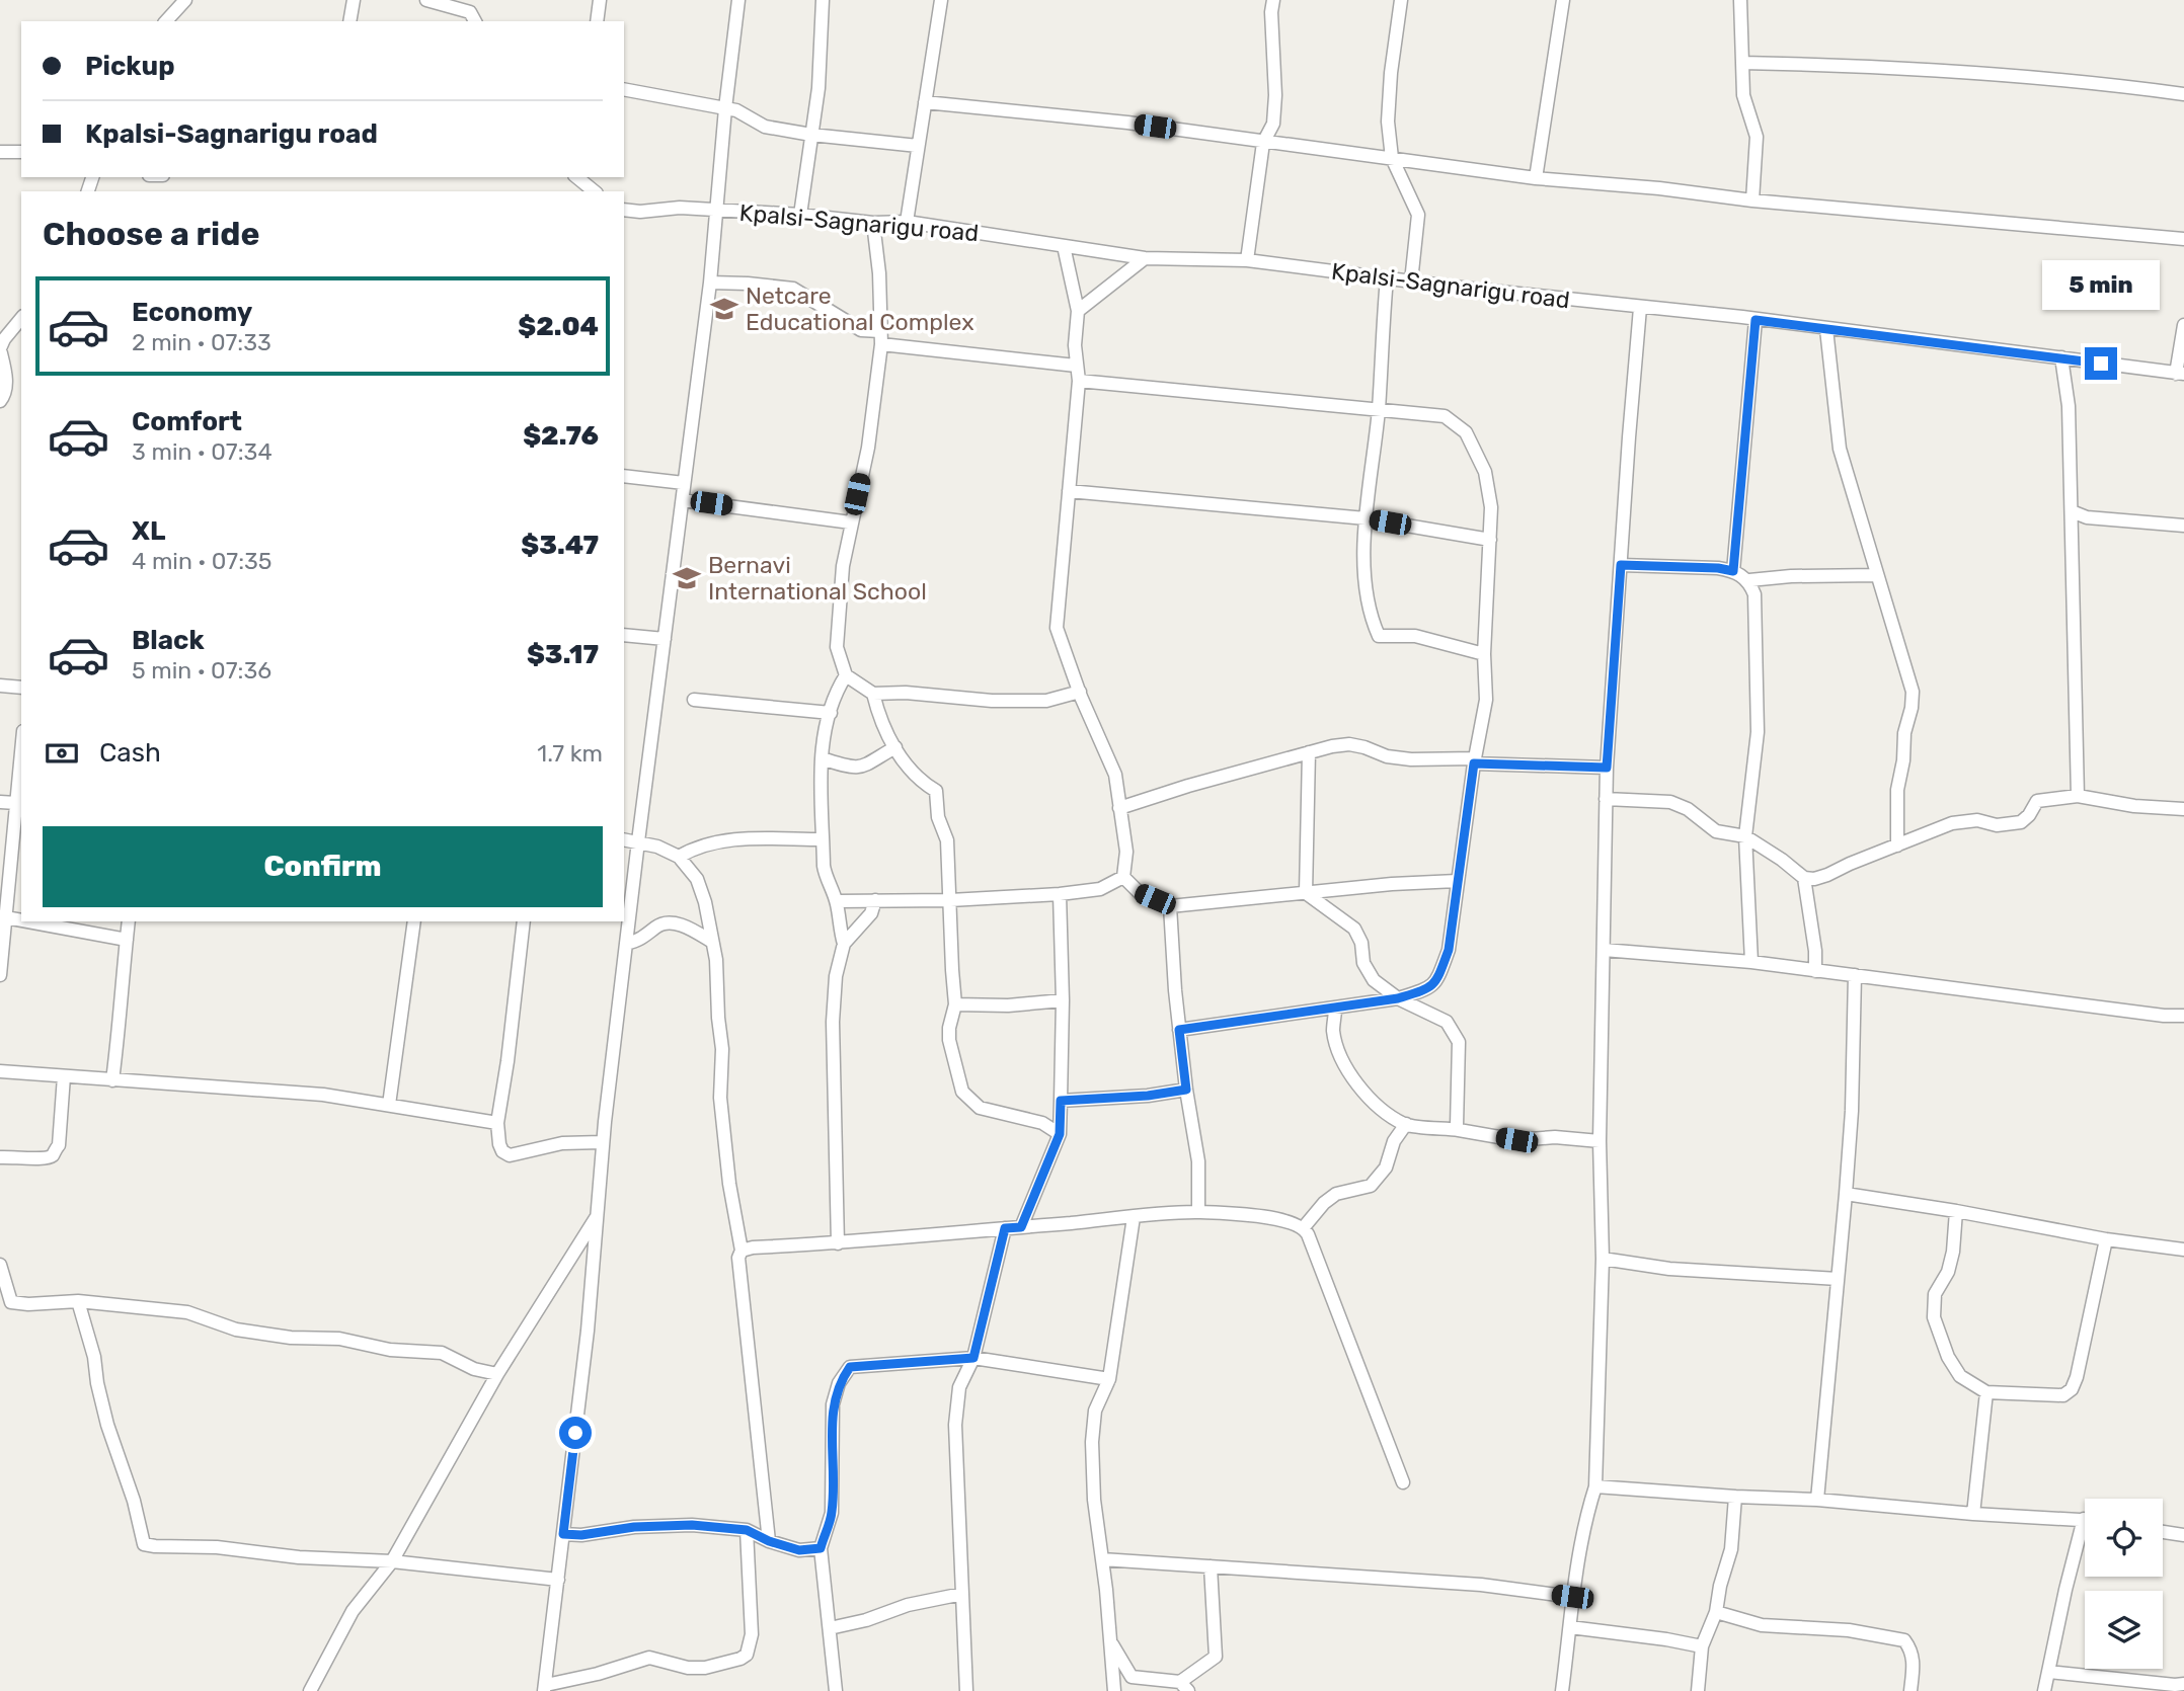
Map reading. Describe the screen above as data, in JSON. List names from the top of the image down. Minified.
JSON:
{"streets":{"street":["Kpalsi-Sagnarigu road"]},"places":{"school or university":["Netcare Educational Complex","Bernavi International School"]},"page":{"banner":["Pickup","Kpalsi-Sagnarigu road"],"heading":"Choose a ride","bubble":"5 min","list":[{"name":"Economy","note":"2 min · 07:33","value":"$2.04"},{"name":"Comfort","note":"3 min · 07:34","value":"$2.76"},{"name":"XL","note":"4 min · 07:35","value":"$3.47"},{"name":"Black","note":"5 min · 07:36","value":"$3.17"}],"pay":["Cash","1.7 km"],"buttons":"Confirm"}}
